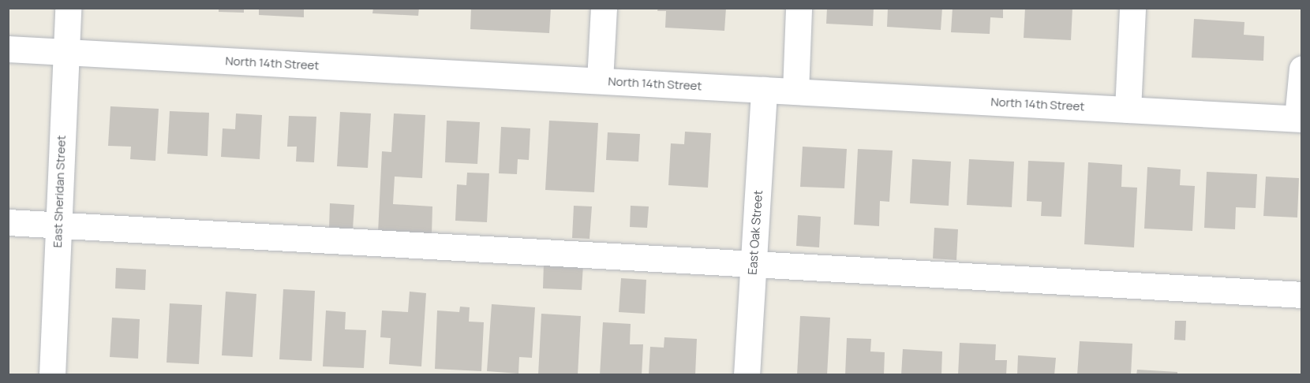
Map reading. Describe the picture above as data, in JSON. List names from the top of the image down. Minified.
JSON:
{"streets":{"street":["North 14th Street","East Sheridan Street","East Oak Street"]},"crossings":[["North 14th Street","East Sheridan Street"],["North 14th Street","East Oak Street"]]}
